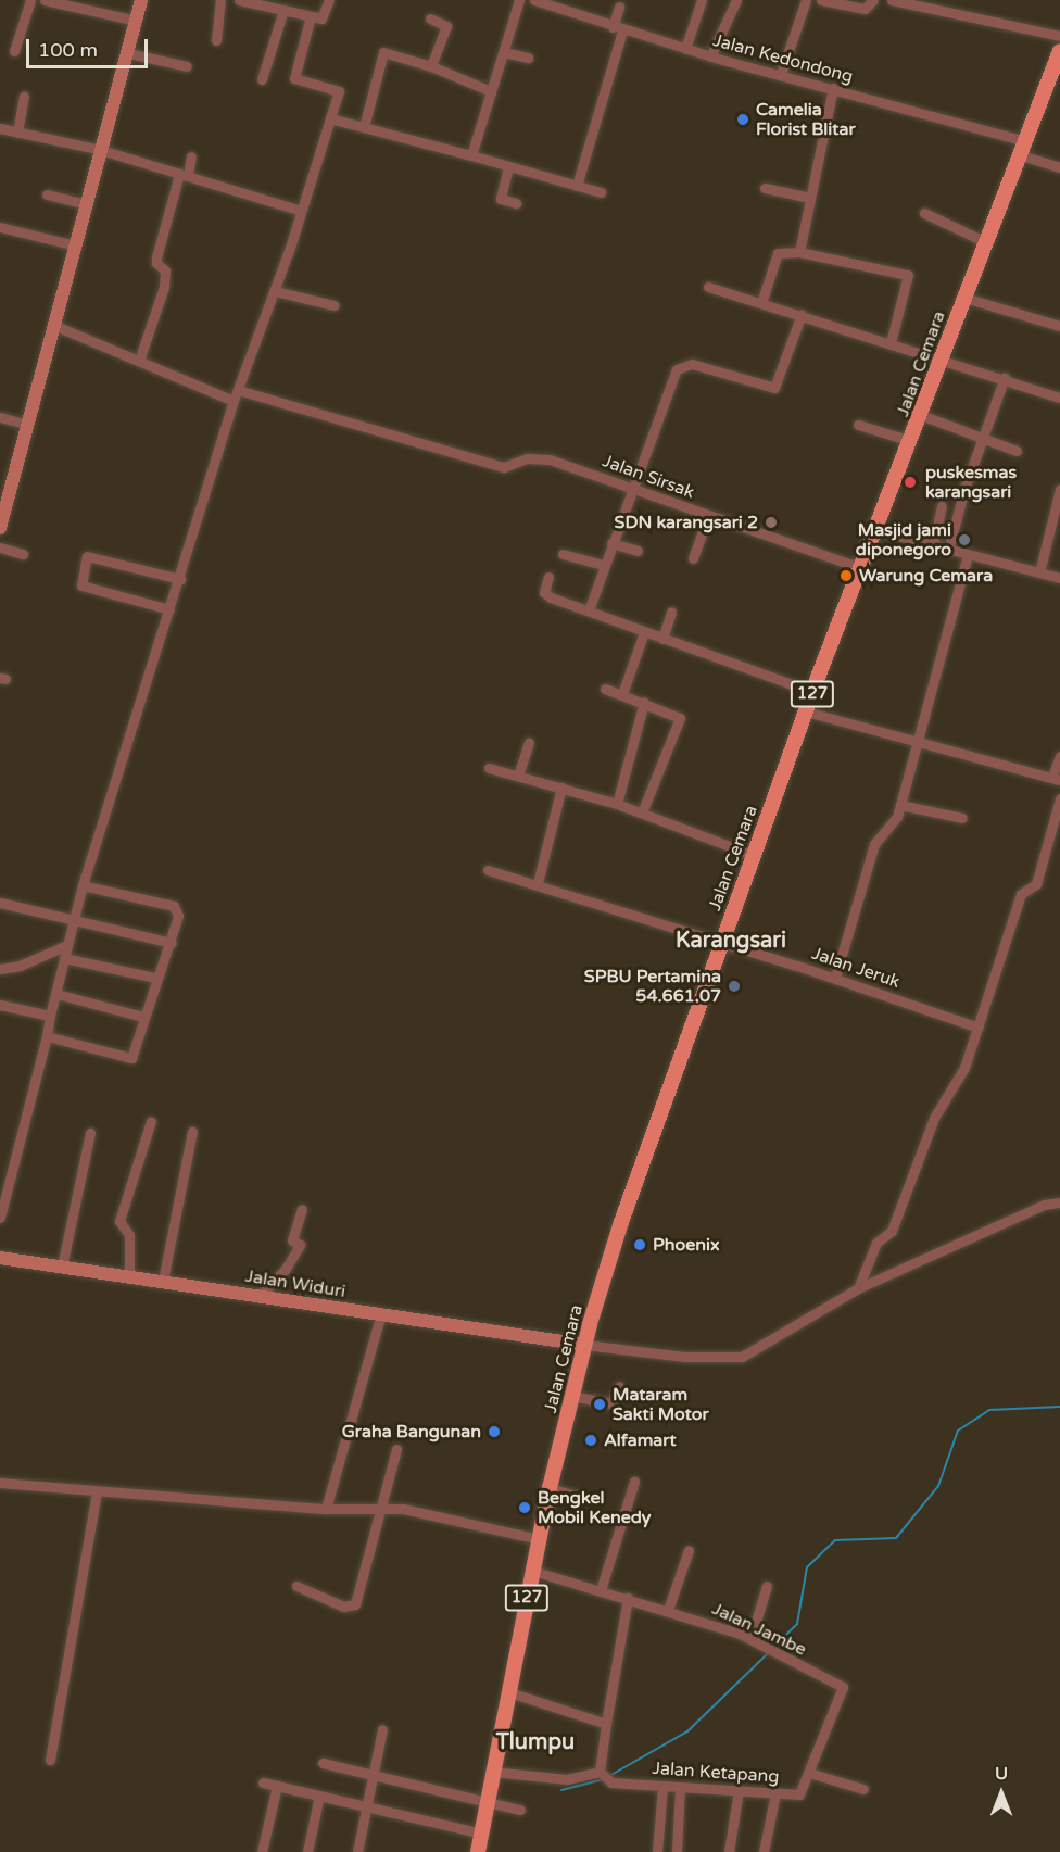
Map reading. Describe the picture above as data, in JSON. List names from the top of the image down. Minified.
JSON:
{"streets":{"main road":["Jalan Cemara","127","Jalan Widuri"],"street":["Jalan Kedondong","Jalan Sirsak","Jalan Jeruk","Jalan Jambe","Jalan Ketapang"]},"crossings":[["Jalan Kedondong","Jalan Cemara"],["Jalan Cemara","Jalan Sirsak"],["Jalan Cemara","Jalan Jeruk"],["Jalan Cemara","Jalan Widuri"],["Jalan Cemara","Jalan Jambe"],["Jalan Cemara","Jalan Ketapang"],["Jalan Jambe","Jalan Ketapang"]],"districts":["Karangsari","Tlumpu"],"places":["Camelia Florist Blitar","puskesmas karangsari","SDN karangsari 2","Masjid jami diponegoro","Warung Cemara","SPBU Pertamina 54.661.07","Phoenix","Mataram Sakti Motor","Graha Bangunan","Alfamart","Bengkel Mobil Kenedy"],"scale_bar":"100 m","north":"top"}
